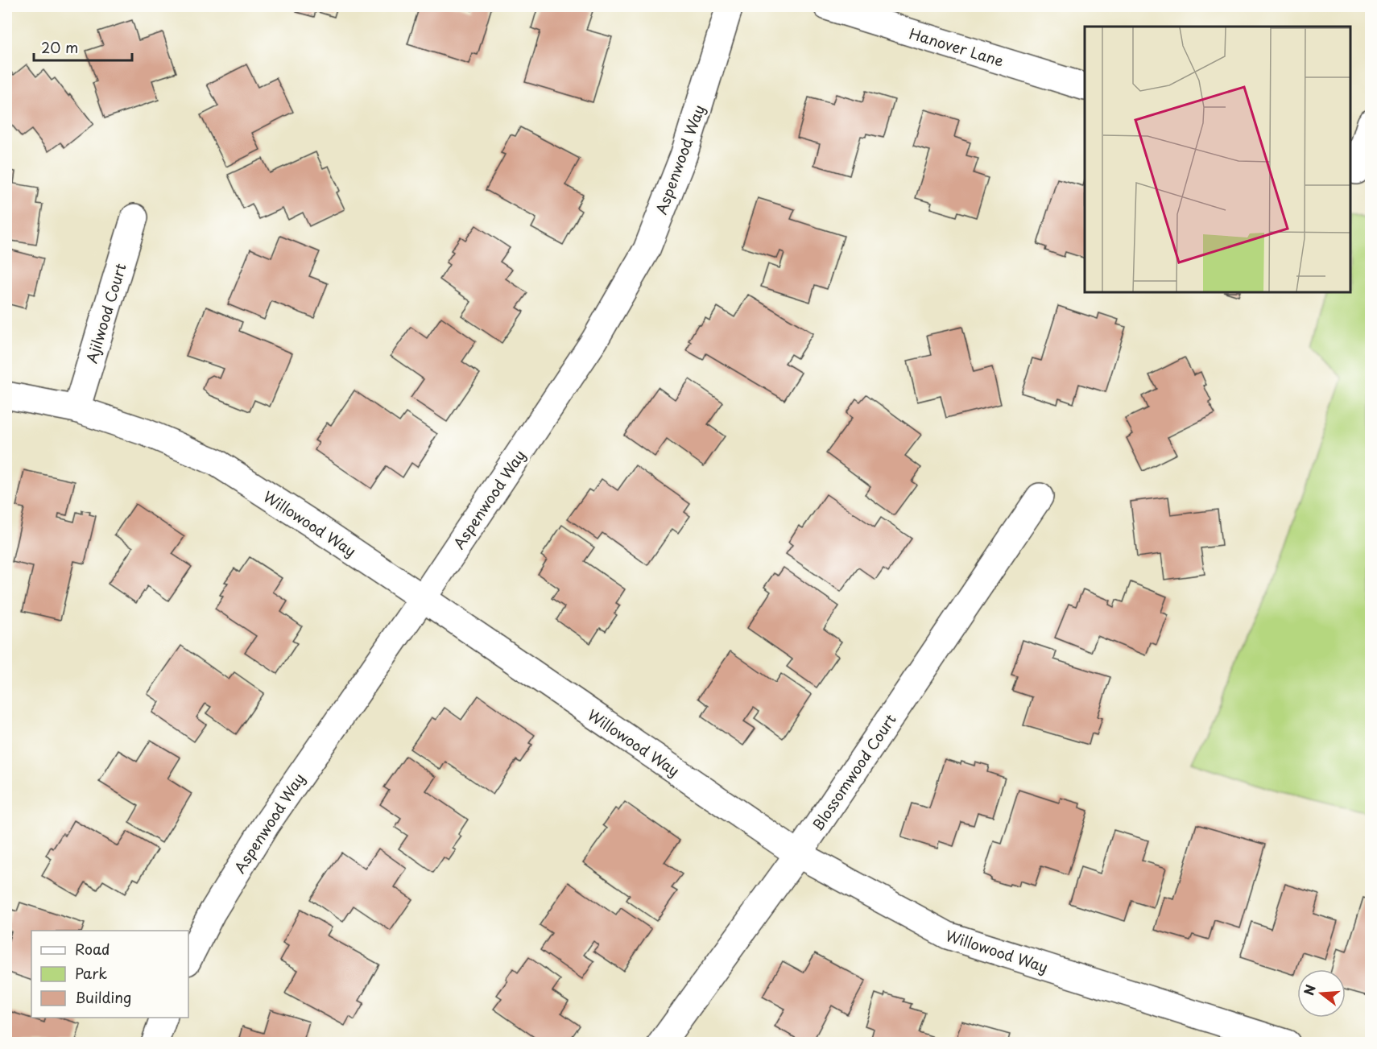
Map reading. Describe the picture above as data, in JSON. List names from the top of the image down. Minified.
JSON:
{"streets":{"street":["Hanover Lane","Aspenwood Way","Ajilwood Court","Willowood Way","Blossomwood Court"]},"crossings":[["Aspenwood Way","Willowood Way"],["Ajilwood Court","Willowood Way"],["Willowood Way","Blossomwood Court"]],"legend":["Road","Park","Building"],"scale_bar":"20 m","north":"left"}
